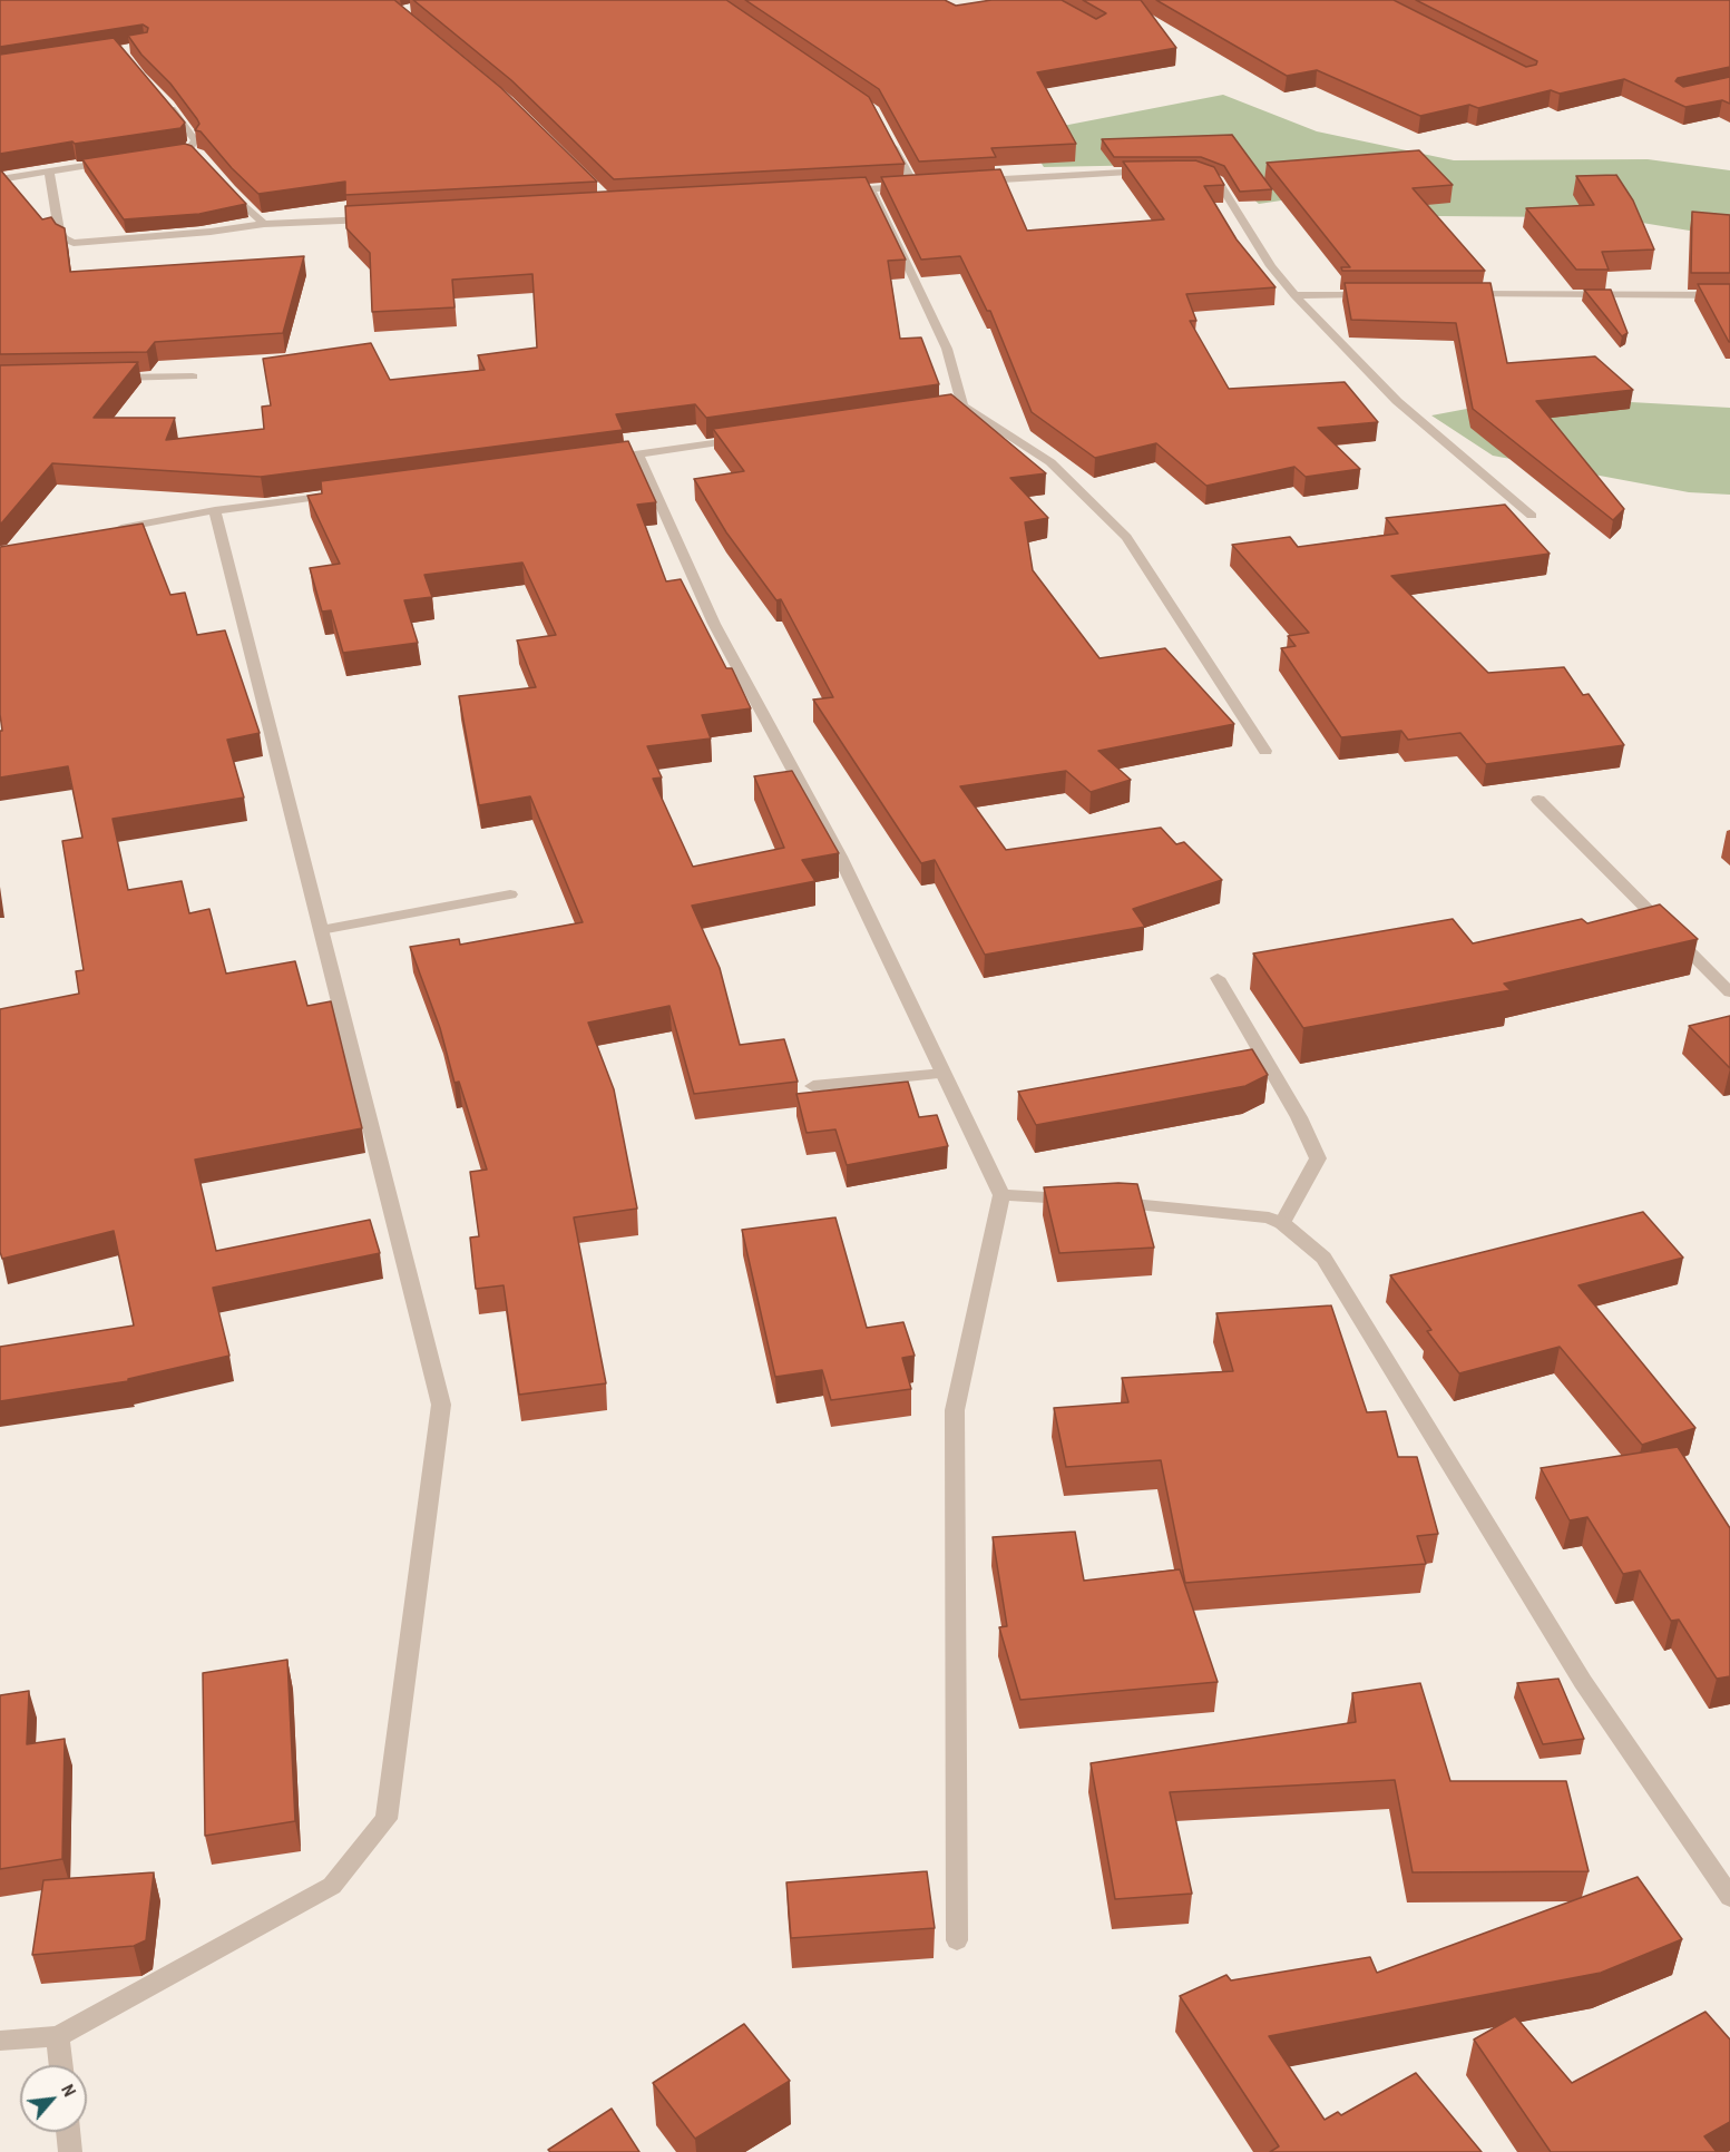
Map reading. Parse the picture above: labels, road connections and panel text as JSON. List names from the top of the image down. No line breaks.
{"north":"top right"}
